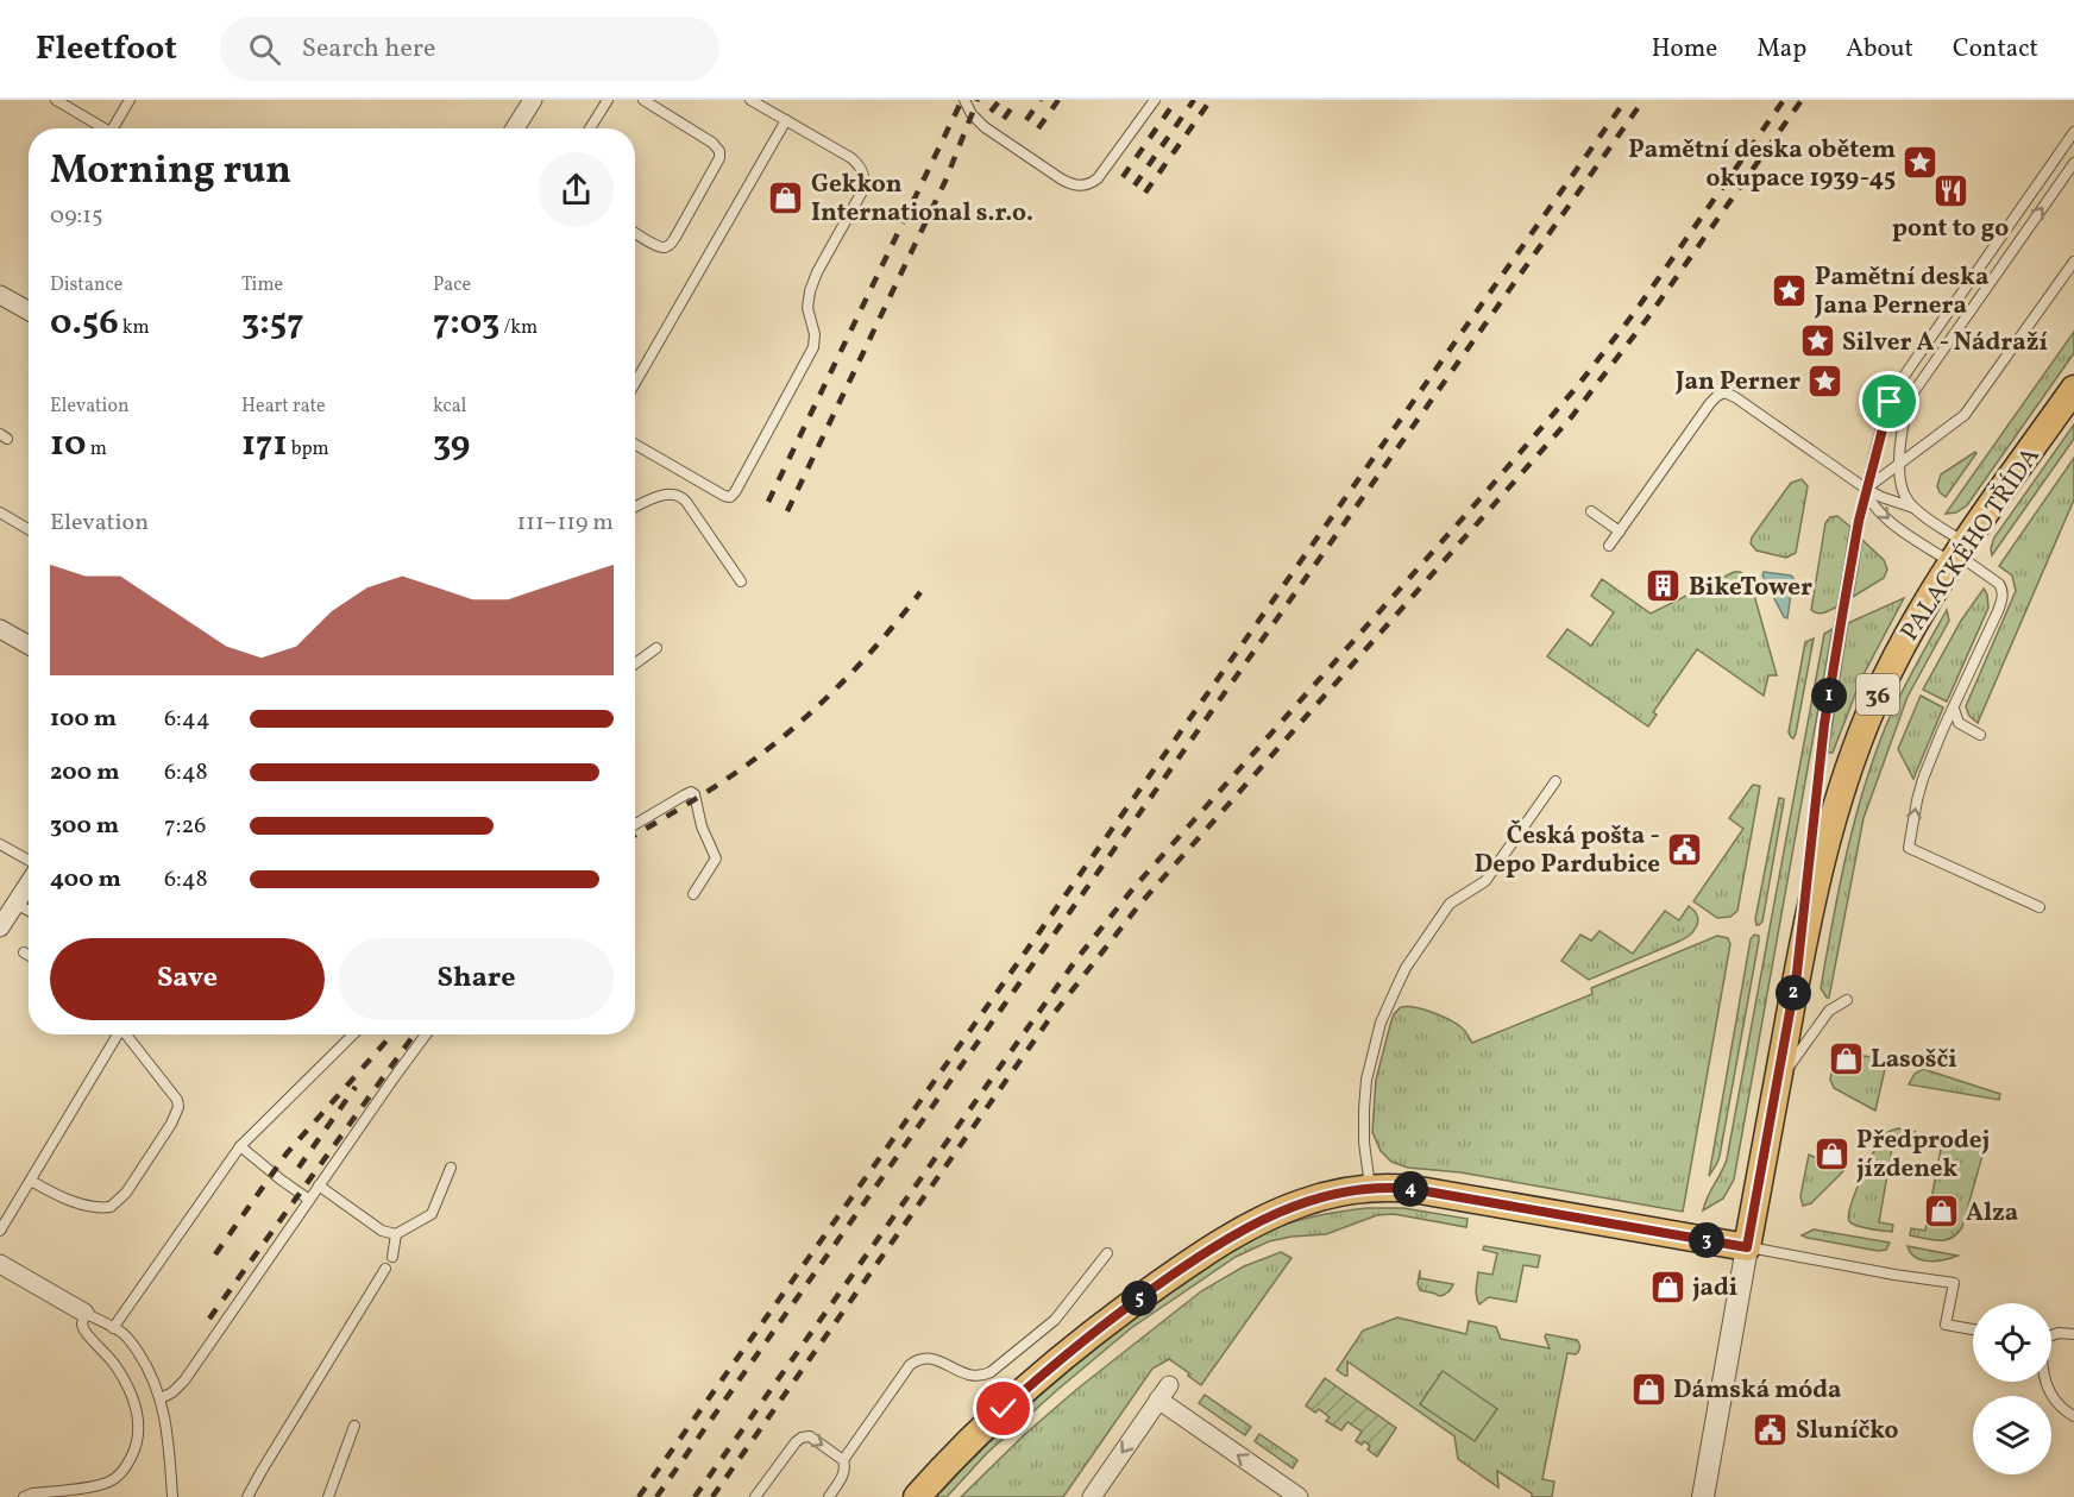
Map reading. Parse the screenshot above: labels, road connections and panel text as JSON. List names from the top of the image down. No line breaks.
{"streets":{"main road":["PALACKÉHO TŘÍDA","36"]},"places":{"place":["Pamětní deska obětem okupace 1939-45","Pamětní deska Jana Pernera","Silver A - Nádraží","Jan Perner"],"restaurant":["pont to go"],"shop":["Gekkon International s.r.o.","Lasošči","Předprodej jízdenek","Alza","jadi","Dámská móda"],"building":["BikeTower"],"public building":["Česká pošta - Depo Pardubice","Sluníčko"]},"page":{"header":"Fleetfoot","search":"Search here","nav":["Home","Map","About","Contact"],"heading":["Morning run","09:15"],"stats":[["Distance","0.56 km"],["Time","3:57"],["Pace","7:03 /km"],["Elevation","10 m"],["Heart rate","171 bpm"],["kcal","39"]],"chart":["Elevation","111–119 m"],"pins":["1","2","4","3","5"],"list":[{"name":"100 m","note":"6:44"},{"name":"200 m","note":"6:48"},{"name":"300 m","note":"7:26"},{"name":"400 m","note":"6:48"}],"buttons":["Save","Share"]}}
